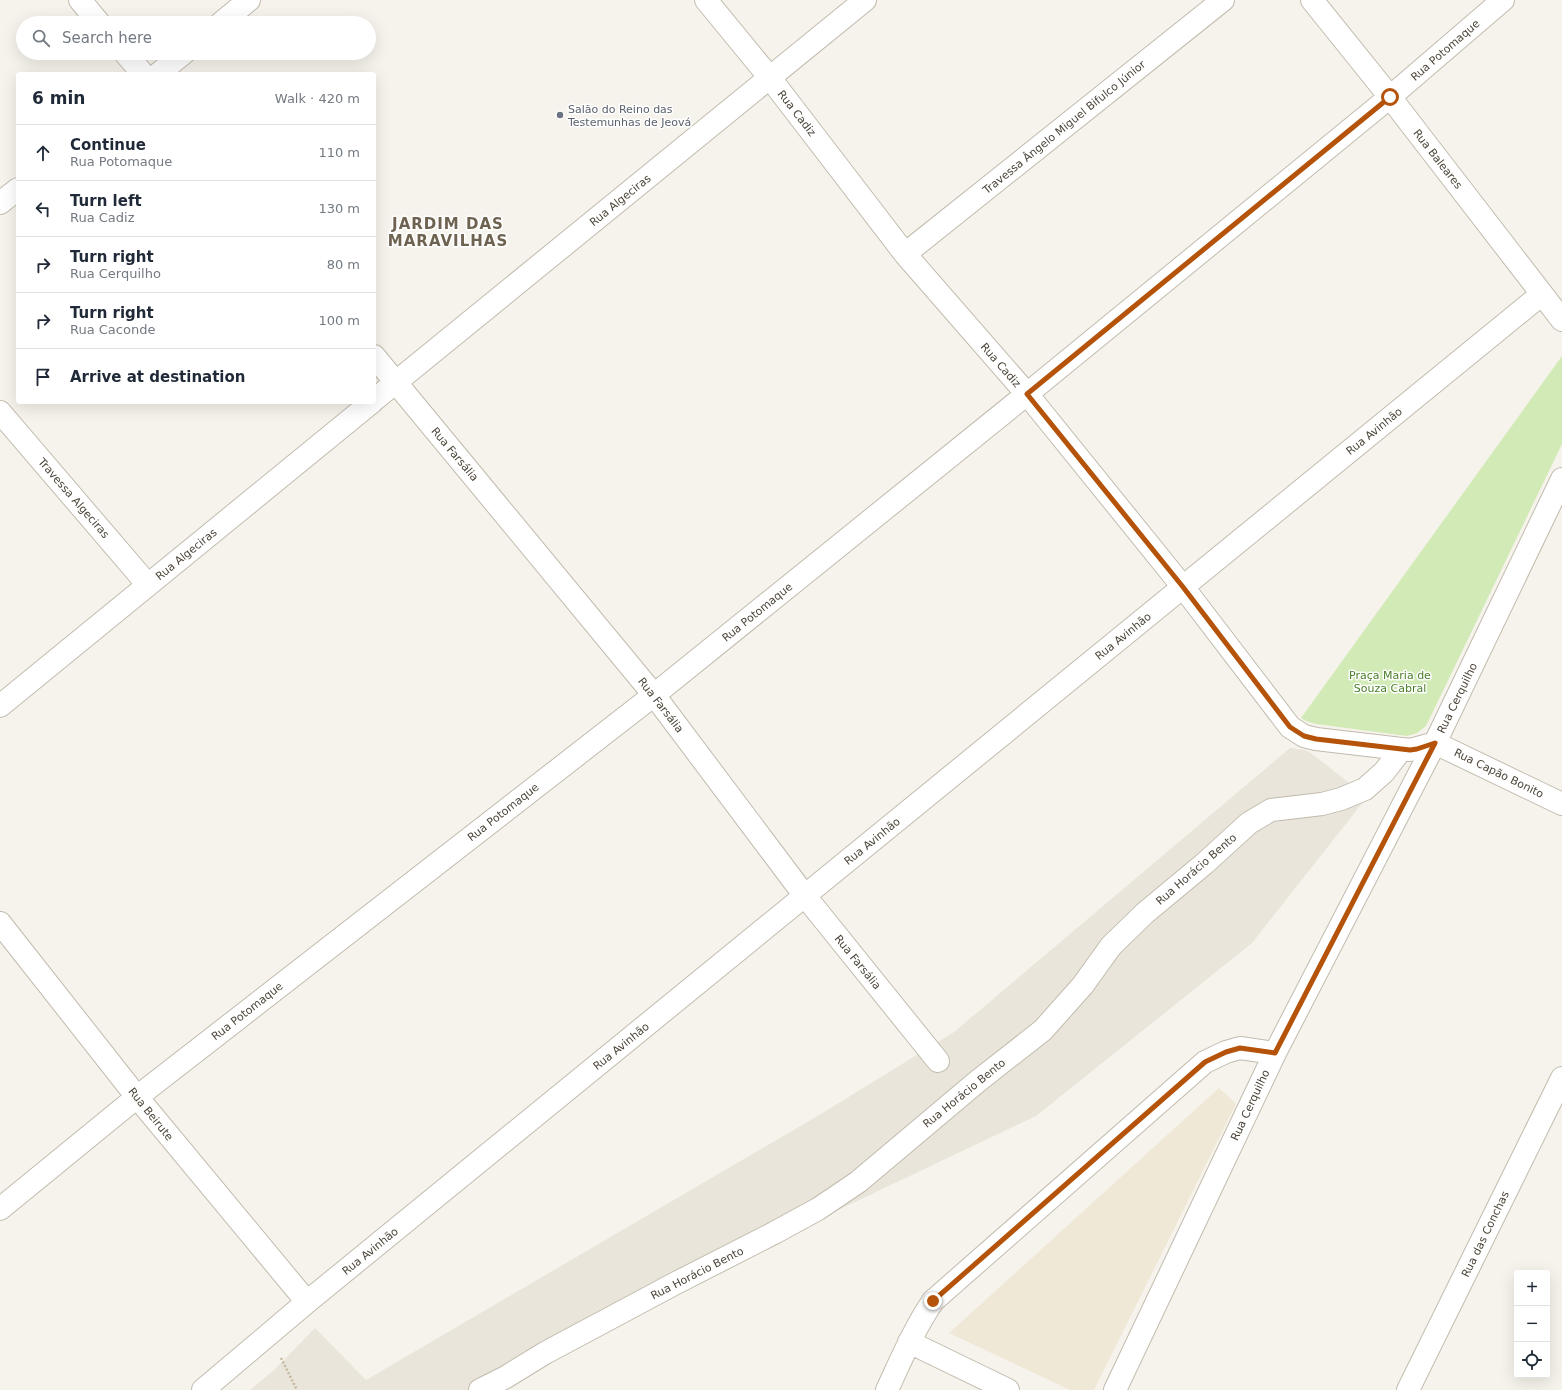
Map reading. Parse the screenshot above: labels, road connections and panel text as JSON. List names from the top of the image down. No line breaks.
{"streets":{"street":["Rua Potomaque","Rua Cadiz","Travessa Ângelo Miguel Bifulco Júnior","Rua Baleares","Rua Algeciras","Rua Avinhão","Rua Farsália","Travessa Algeciras","Rua Cerquilho","Rua Capão Bonito","Rua Horácio Bento","Rua Beirute","Rua das Conchas"]},"crossings":[["Rua Potomaque","Rua Cadiz"],["Rua Potomaque","Rua Baleares"],["Rua Potomaque","Rua Farsália"],["Rua Potomaque","Rua Beirute"],["Rua Cadiz","Travessa Ângelo Miguel Bifulco Júnior"],["Rua Cadiz","Rua Algeciras"],["Rua Cadiz","Rua Avinhão"],["Rua Cadiz","Rua Cerquilho"],["Rua Cadiz","Rua Capão Bonito"],["Rua Cadiz","Rua Horácio Bento"],["Rua Baleares","Rua Avinhão"],["Rua Algeciras","Rua Farsália"],["Rua Algeciras","Travessa Algeciras"],["Rua Avinhão","Rua Farsália"],["Rua Avinhão","Rua Beirute"],["Rua Cerquilho","Rua Capão Bonito"]],"districts":["JARDIM DAS MARAVILHAS"],"parks":["Praça Maria de Souza Cabral"],"places":["Salão do Reino das Testemunhas de Jeová"],"page":{"search":"Search here","heading":["6 min","Walk · 420 m"],"list":[["Continue","Rua Potomaque","110 m"],["Turn left","Rua Cadiz","130 m"],["Turn right","Rua Cerquilho","80 m"],["Turn right","Rua Caconde","100 m"],"Arrive at destination"],"map_buttons":["+","−"]}}
